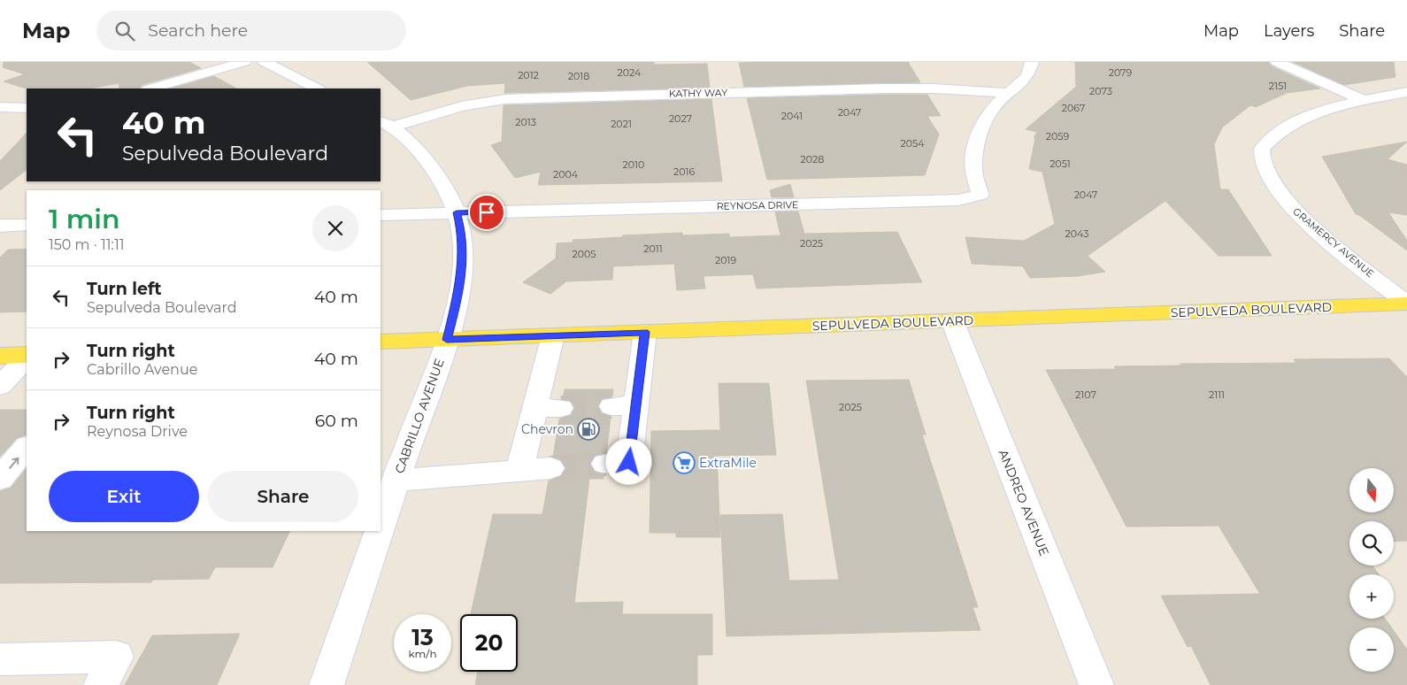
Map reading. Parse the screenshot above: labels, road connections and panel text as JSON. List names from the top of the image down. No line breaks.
{"streets":{"main road":["SEPULVEDA BOULEVARD"],"street":["KATHY WAY","REYNOSA DRIVE","GRAMERCY AVENUE","CABRILLO AVENUE","ANDREO AVENUE"]},"crossings":[["KATHY WAY","REYNOSA DRIVE"],["KATHY WAY","CABRILLO AVENUE"],["REYNOSA DRIVE","CABRILLO AVENUE"],["GRAMERCY AVENUE","SEPULVEDA BOULEVARD"],["SEPULVEDA BOULEVARD","CABRILLO AVENUE"],["SEPULVEDA BOULEVARD","ANDREO AVENUE"]],"places":{"fuel station":["Chevron"],"supermarket":["ExtraMile"]},"house_numbers":["2024","2079","2012","2018","2151","2073","2067","2047","2041","2027","2013","2021","2059","2054","2028","2051","2010","2016","2004","2047","2043","2025","2011","2005","2019","2107","2111","2025"],"north":"bottom","page":{"header":"Map","search":"Search here","nav":["Map","Layers","Share"],"turn":["40 m","Sepulveda Boulevard"],"heading":["1 min","150 m · 11:11"],"list":[{"name":"Turn left","note":"Sepulveda Boulevard","value":"40 m"},{"name":"Turn right","note":"Cabrillo Avenue","value":"40 m"},{"name":"Turn right","note":"Reynosa Drive","value":"60 m"}],"buttons":["Exit","Share"],"map_buttons":["+","−"],"speed":"13 km/h","limit":"20"}}
